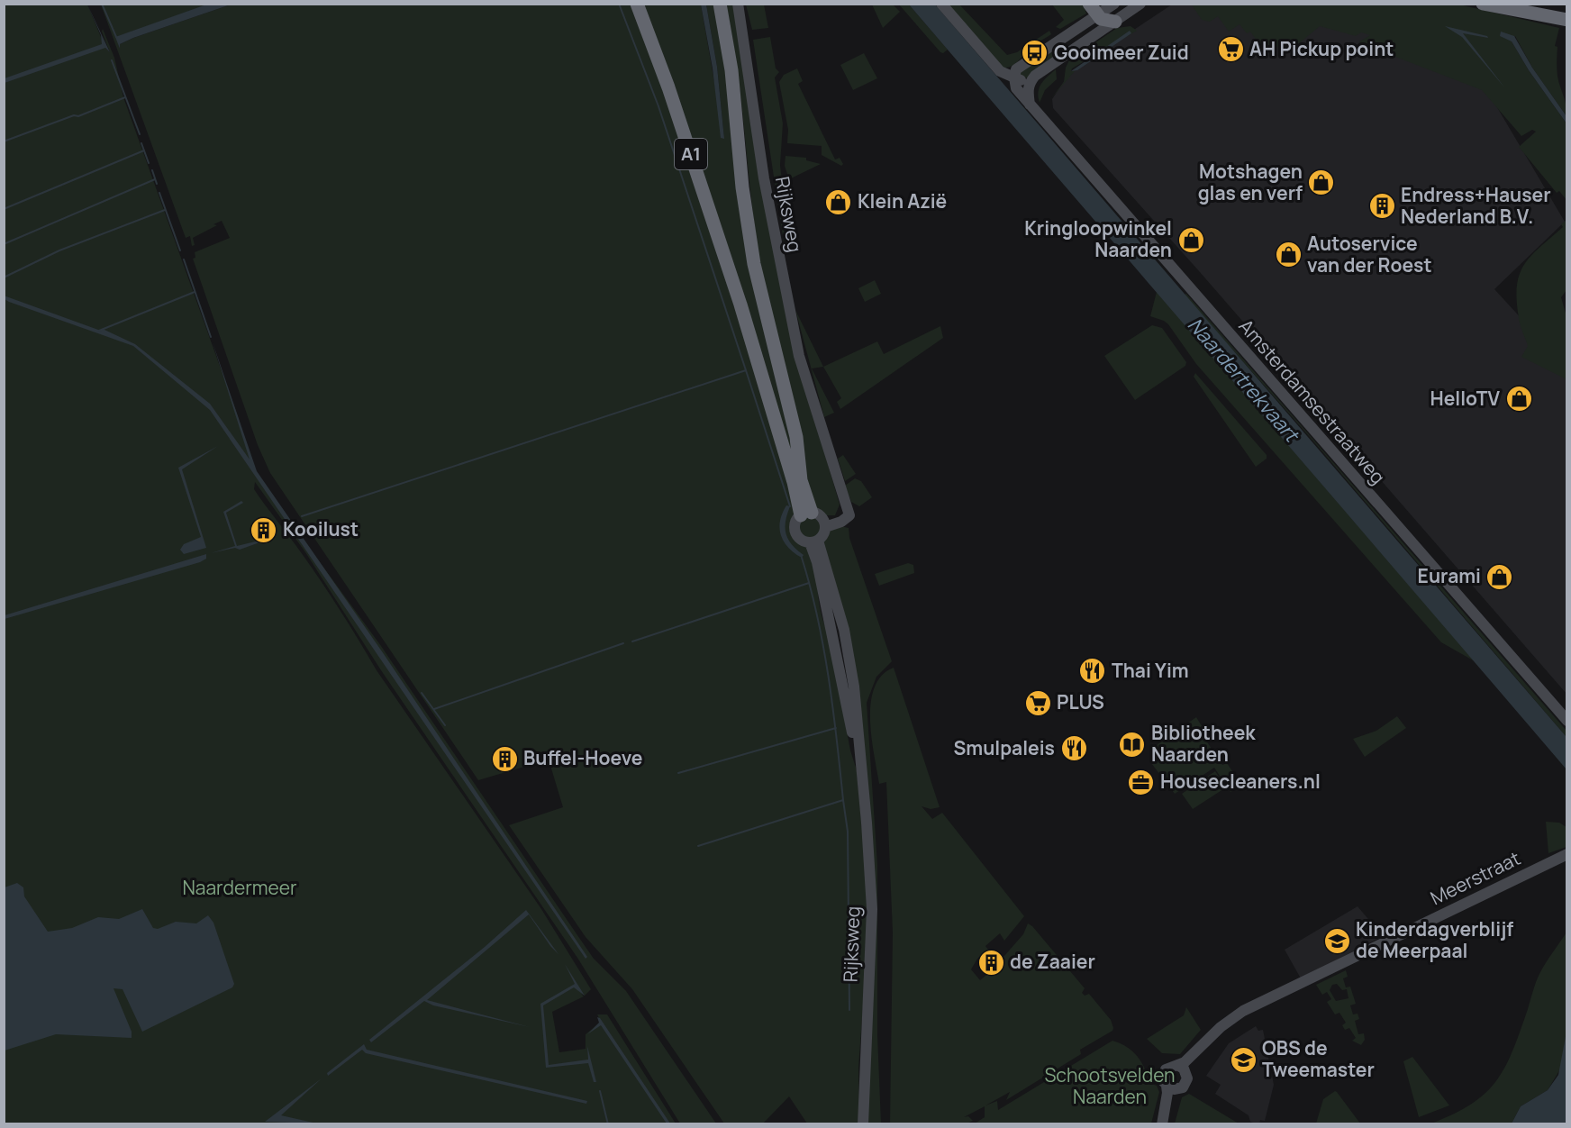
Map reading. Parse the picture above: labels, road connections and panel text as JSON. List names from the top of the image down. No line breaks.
{"streets":{"highway":["A1"],"street":["Rijksweg","Amsterdamsestraatweg","Meerstraat"]},"crossings":[["A1","Rijksweg"]],"water":["Naardertrekvaart"],"parks":["Naardermeer","Schootsvelden Naarden"],"places":{"supermarket":["AH Pickup point","PLUS"],"bus stop":["Gooimeer Zuid"],"shop":["Motshagen glas en verf","Klein Azië","Kringloopwinkel Naarden","Autoservice van der Roest","HelloTV","Eurami"],"building":["Endress+Hauser Nederland B.V.","Kooilust","Buffel-Hoeve","de Zaaier"],"restaurant":["Thai Yim","Smulpaleis"],"library":["Bibliotheek Naarden"],"office":["Housecleaners.nl"],"school or university":["Kinderdagverblijf de Meerpaal","OBS de Tweemaster"]}}
